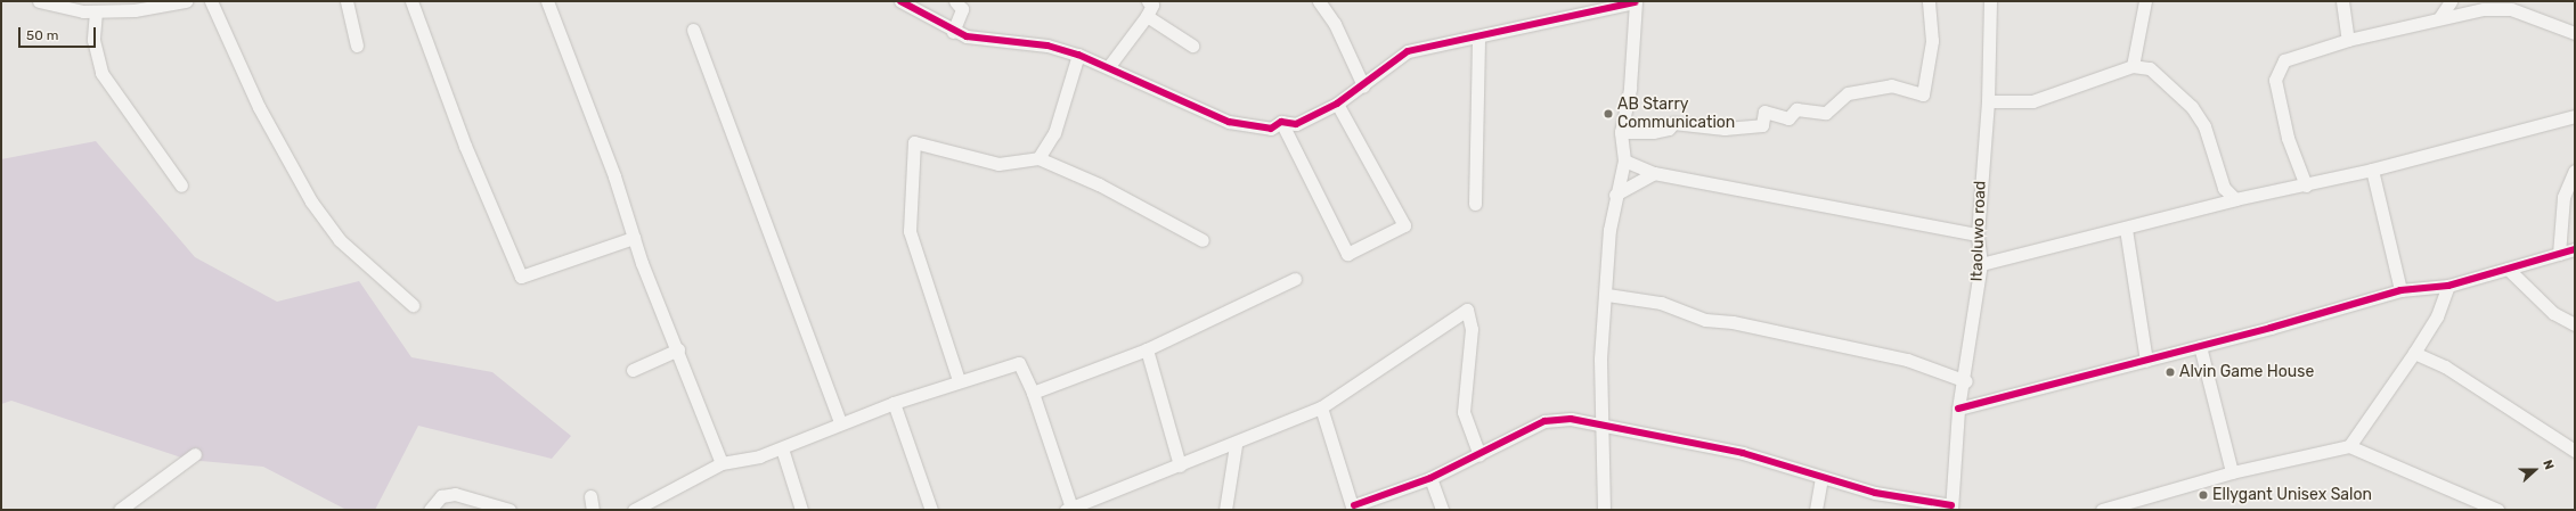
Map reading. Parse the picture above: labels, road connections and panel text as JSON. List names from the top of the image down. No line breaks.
{"streets":{"street":["Itaoluwo road"]},"places":["AB Starry Communication","Alvin Game House","Ellygant Unisex Salon"],"scale_bar":"50 m","north":"right"}
